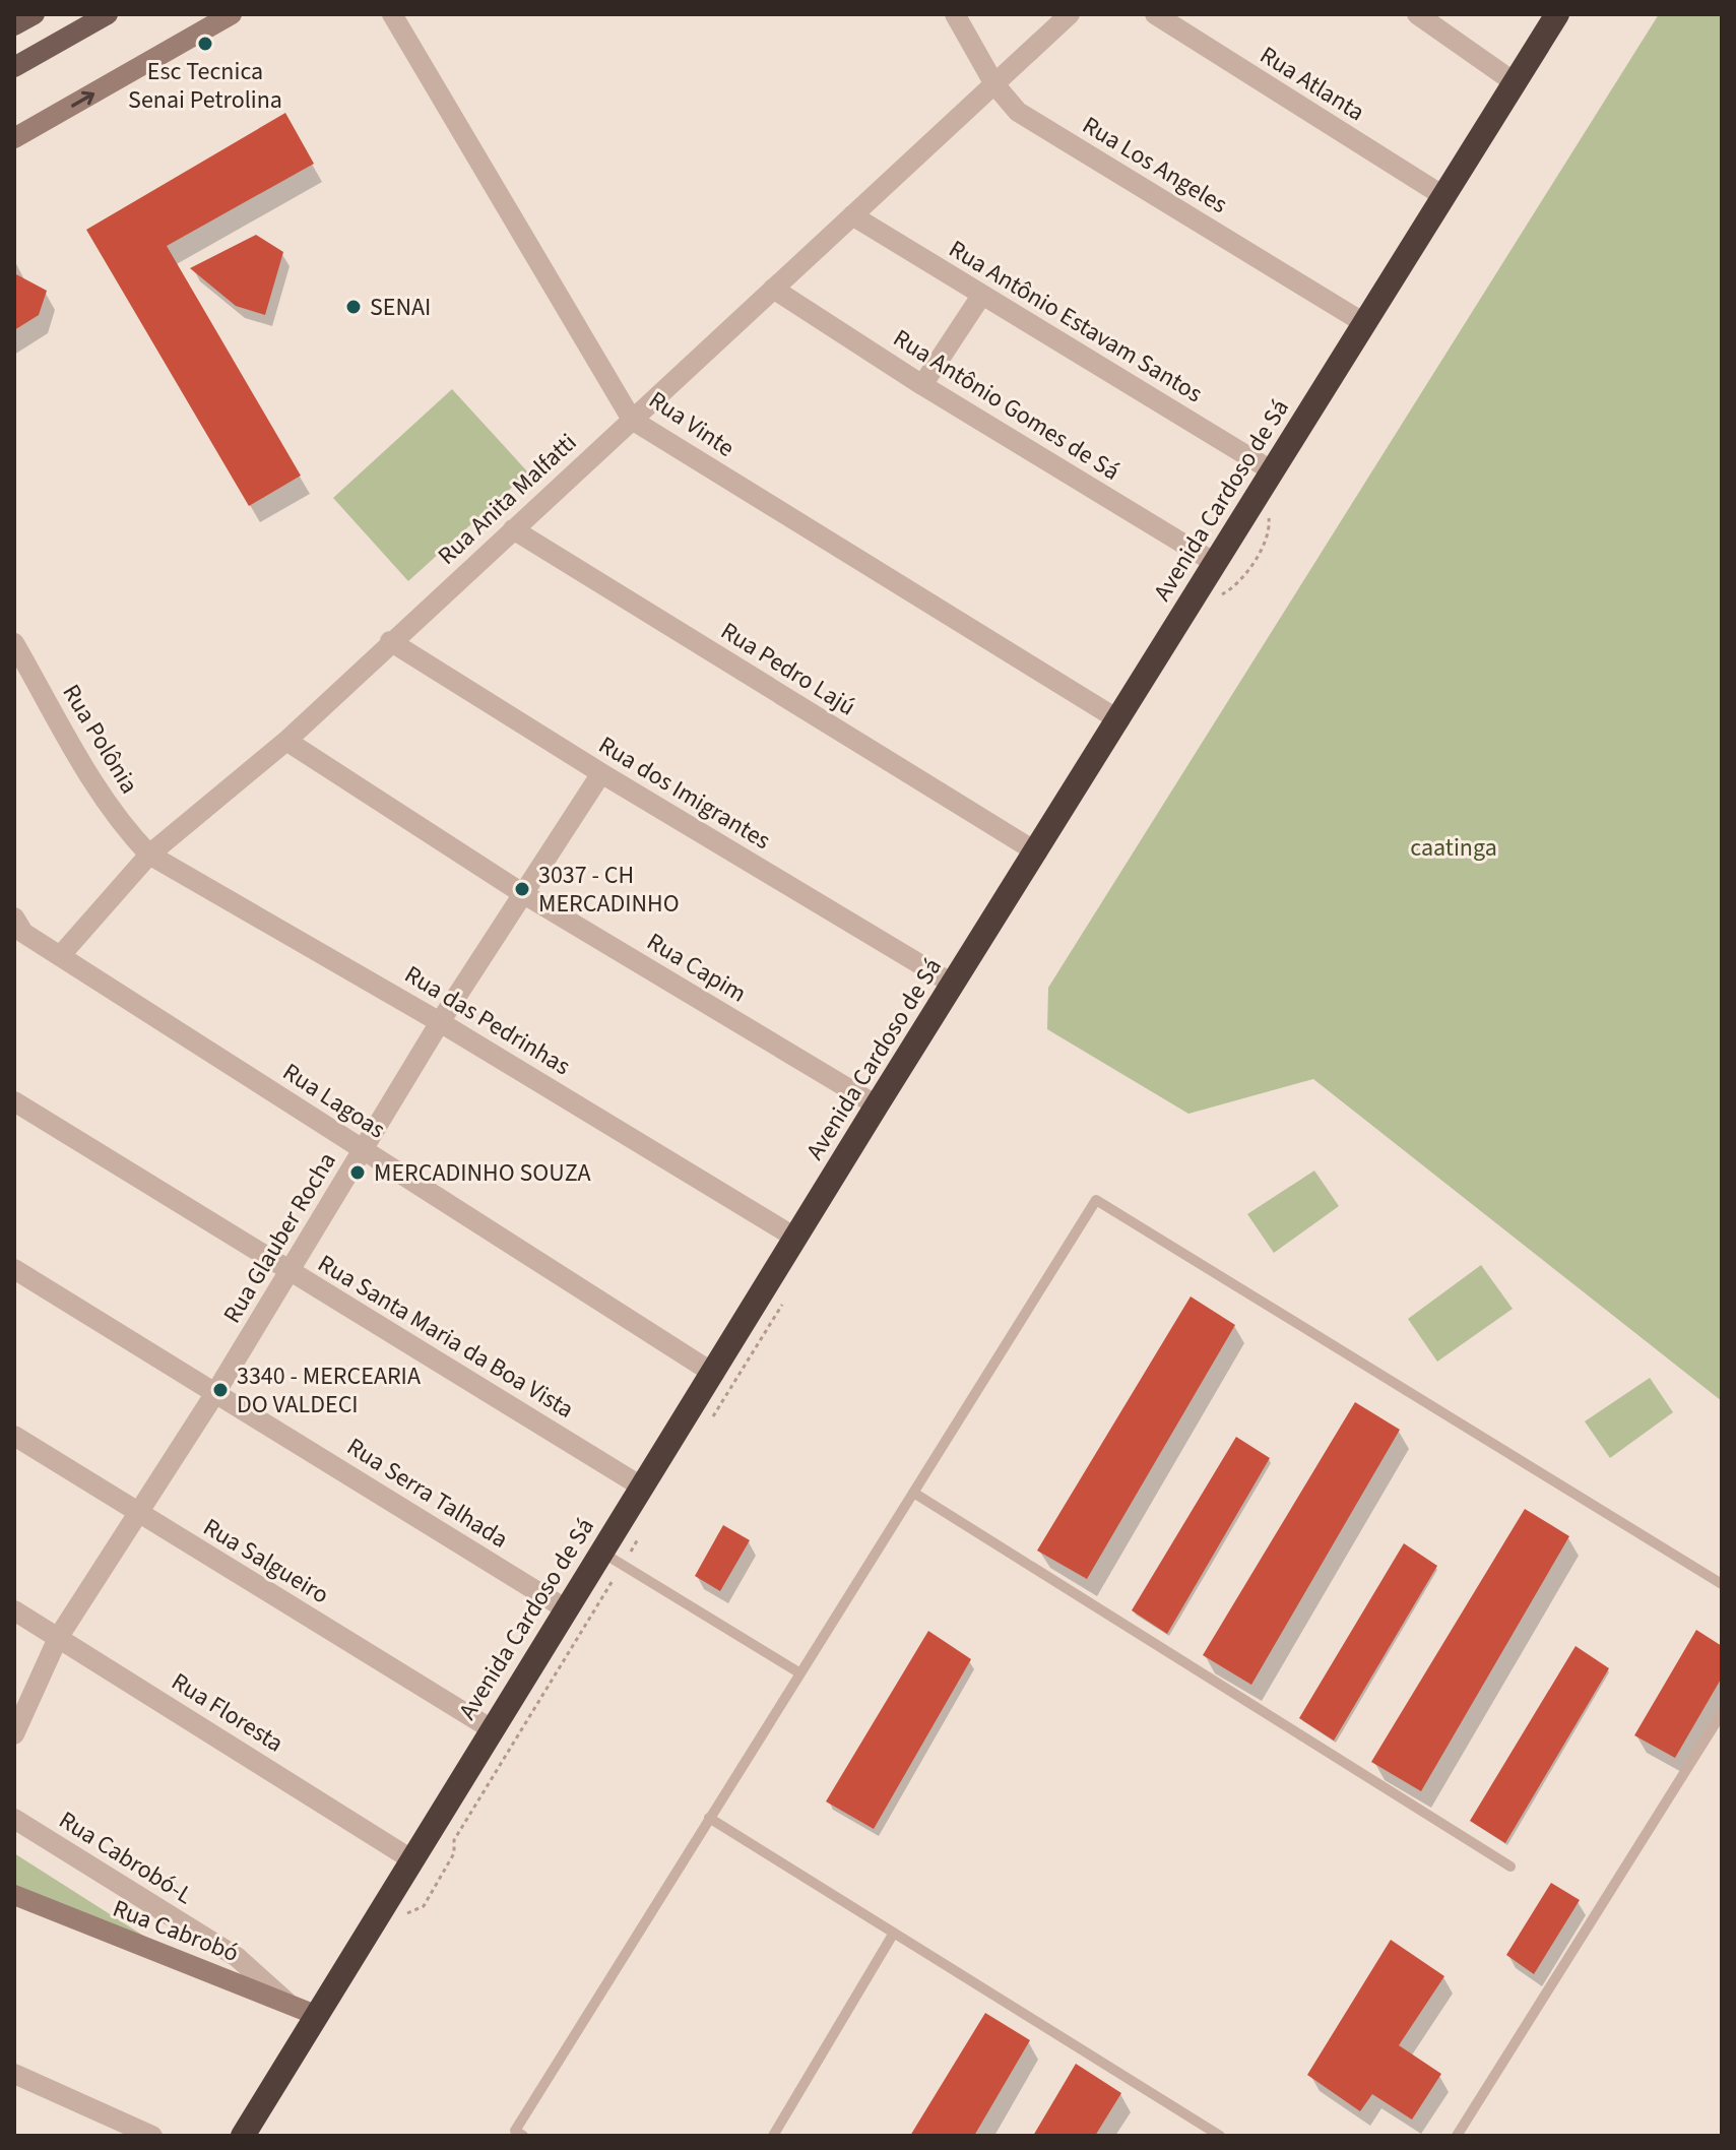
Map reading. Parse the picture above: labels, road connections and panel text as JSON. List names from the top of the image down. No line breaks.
{"streets":{"highway":["Avenida Cardoso de Sá"],"street":["Rua Atlanta","Rua Los Angeles","Rua Antônio Estavam Santos","Rua Antônio Gomes de Sá","Rua Vinte","Rua Anita Malfatti","Rua Pedro Lajú","Rua Polônia","Rua dos Imigrantes","Rua Capim","Rua das Pedrinhas","Rua Lagoas","Rua Glauber Rocha","Rua Santa Maria da Boa Vista","Rua Serra Talhada","Rua Salgueiro","Rua Floresta","Rua Cabrobó-L","Rua Cabrobó"]},"crossings":[["Rua Atlanta","Avenida Cardoso de Sá"],["Rua Los Angeles","Rua Anita Malfatti"],["Rua Los Angeles","Avenida Cardoso de Sá"],["Rua Antônio Estavam Santos","Rua Anita Malfatti"],["Rua Antônio Estavam Santos","Avenida Cardoso de Sá"],["Rua Antônio Gomes de Sá","Rua Anita Malfatti"],["Rua Antônio Gomes de Sá","Avenida Cardoso de Sá"],["Rua Vinte","Rua Anita Malfatti"],["Rua Vinte","Avenida Cardoso de Sá"],["Rua Anita Malfatti","Rua Pedro Lajú"],["Rua Anita Malfatti","Rua Polônia"],["Rua Anita Malfatti","Rua dos Imigrantes"],["Rua Anita Malfatti","Rua Capim"],["Rua Anita Malfatti","Rua das Pedrinhas"],["Rua Anita Malfatti","Rua Lagoas"],["Avenida Cardoso de Sá","Rua Pedro Lajú"],["Avenida Cardoso de Sá","Rua dos Imigrantes"],["Avenida Cardoso de Sá","Rua Capim"],["Avenida Cardoso de Sá","Rua das Pedrinhas"],["Avenida Cardoso de Sá","Rua Lagoas"],["Avenida Cardoso de Sá","Rua Santa Maria da Boa Vista"],["Avenida Cardoso de Sá","Rua Serra Talhada"],["Avenida Cardoso de Sá","Rua Salgueiro"],["Avenida Cardoso de Sá","Rua Floresta"],["Avenida Cardoso de Sá","Rua Cabrobó"],["Rua Polônia","Rua das Pedrinhas"],["Rua dos Imigrantes","Rua Glauber Rocha"],["Rua Capim","Rua Glauber Rocha"],["Rua das Pedrinhas","Rua Glauber Rocha"],["Rua Lagoas","Rua Glauber Rocha"],["Rua Glauber Rocha","Rua Santa Maria da Boa Vista"],["Rua Glauber Rocha","Rua Serra Talhada"],["Rua Glauber Rocha","Rua Salgueiro"],["Rua Glauber Rocha","Rua Floresta"],["Rua Cabrobó-L","Rua Cabrobó"]],"parks":["caatinga"],"places":["Esc Tecnica Senai Petrolina","SENAI","3037 - CH MERCADINHO","MERCADINHO SOUZA","3340 - MERCEARIA DO VALDECI"]}
